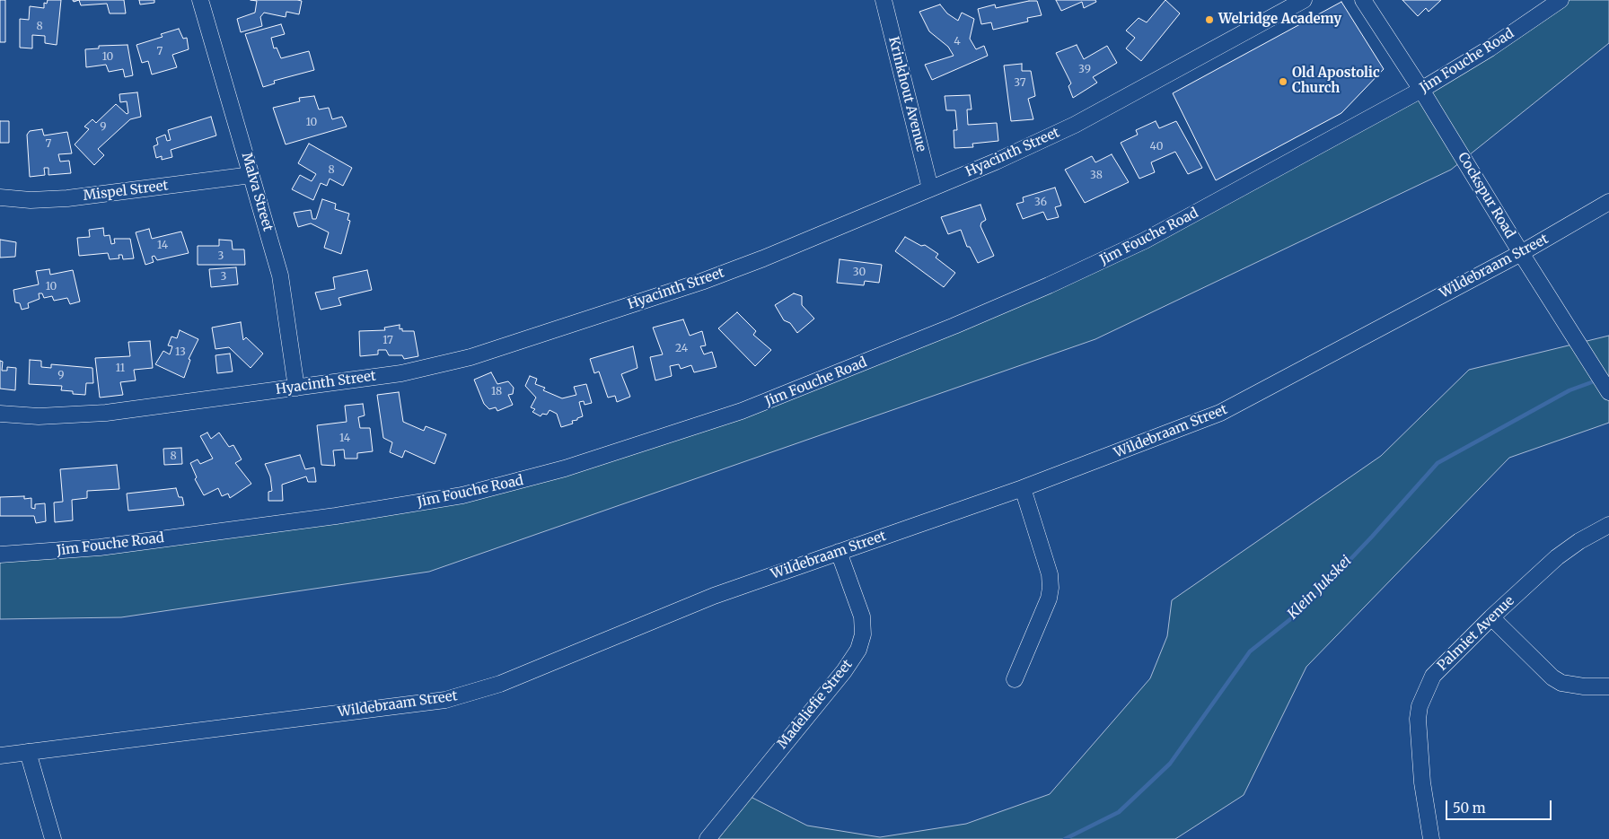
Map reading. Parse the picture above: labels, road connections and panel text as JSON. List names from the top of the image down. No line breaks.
{"streets":{"street":["Jim Fouche Road","Krinkhout Avenue","Hyacinth Street","Mispel Street","Malva Street","Cockspur Road","Wildebraam Street","Palmiet Avenue","Madeliefie Street"]},"crossings":[["Jim Fouche Road","Cockspur Road"],["Krinkhout Avenue","Hyacinth Street"],["Hyacinth Street","Malva Street"],["Mispel Street","Malva Street"],["Cockspur Road","Wildebraam Street"],["Wildebraam Street","Madeliefie Street"]],"water":["Klein Jukskei"],"places":["Welridge Academy","Old Apostolic Church"],"house_numbers":["8","4","7","10","39","37","10","9","7","40","8","38","36","14","3","30","3","10","17","24","13","11","9","18","14","8"],"scale_bar":"50 m"}
